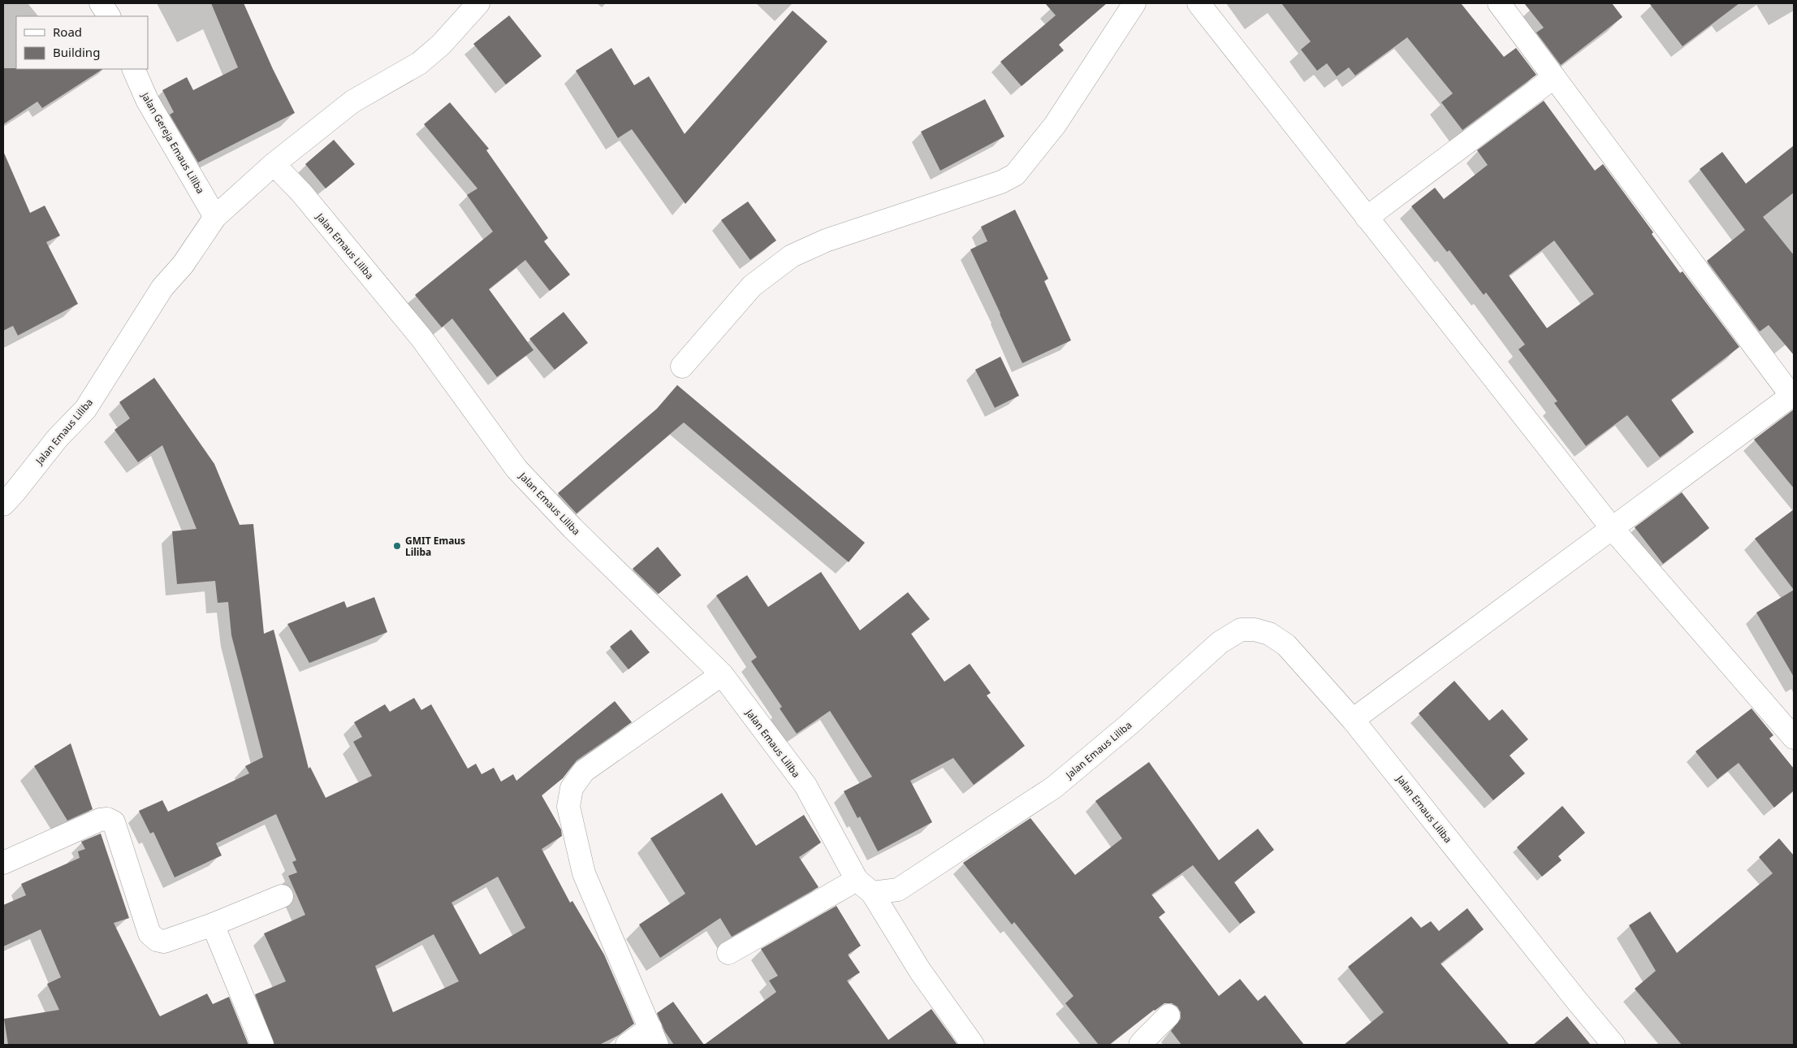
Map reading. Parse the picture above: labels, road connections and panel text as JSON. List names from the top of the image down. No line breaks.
{"streets":{"street":["Jalan Gereja Emaus Liliba","Jalan Emaus Liliba"]},"crossings":[["Jalan Gereja Emaus Liliba","Jalan Emaus Liliba"]],"places":["GMIT Emaus Liliba"],"legend":["Road","Building"]}
